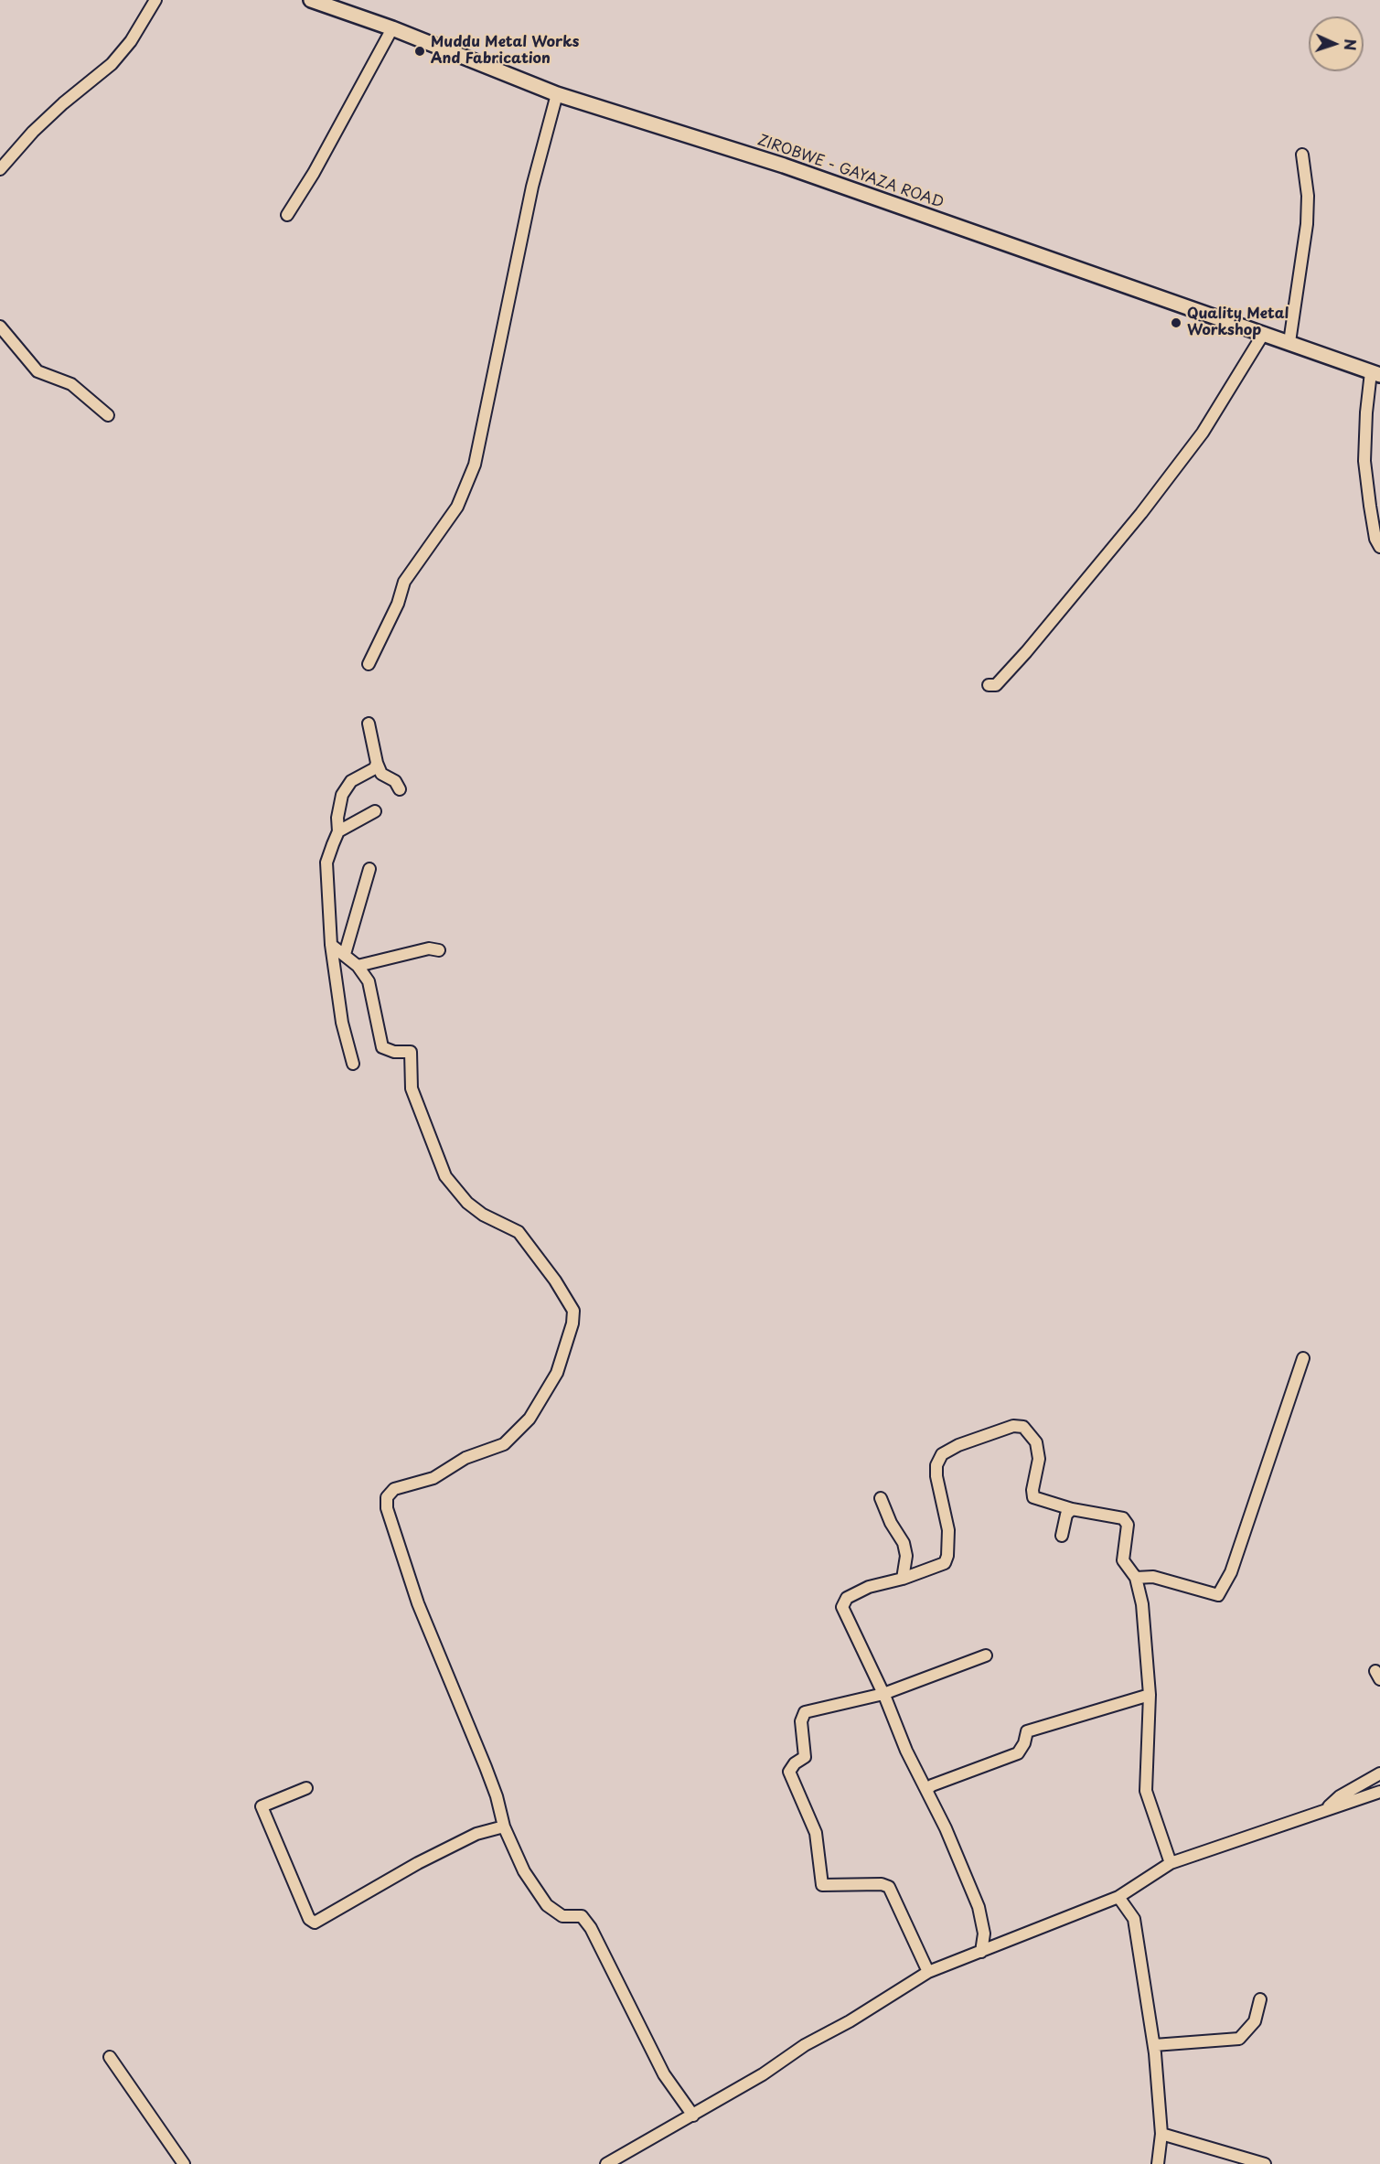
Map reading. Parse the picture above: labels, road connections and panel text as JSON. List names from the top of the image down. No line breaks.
{"streets":{"street":["ZIROBWE - GAYAZA ROAD"]},"places":["Muddu Metal Works And Fabrication","Quality Metal Workshop"],"north":"right"}
